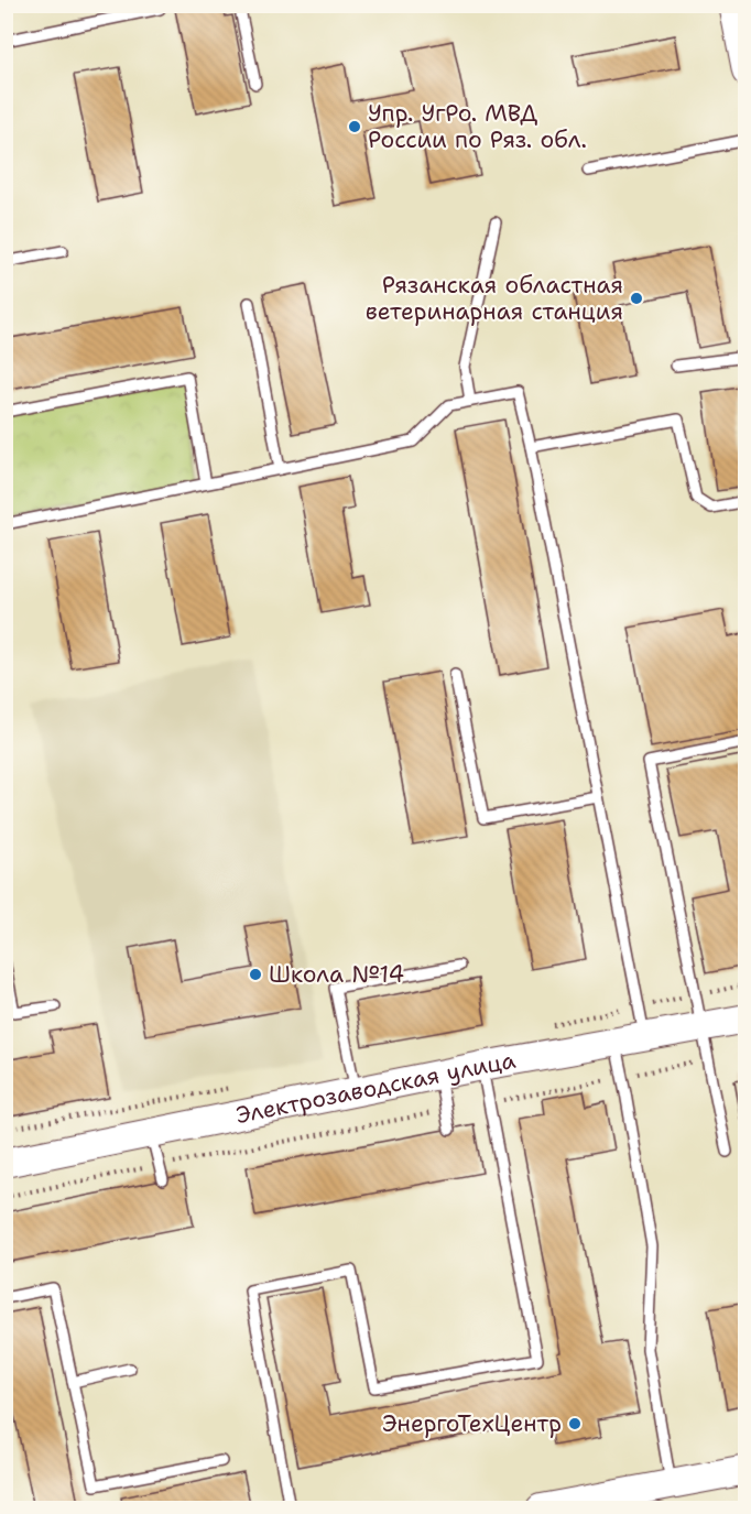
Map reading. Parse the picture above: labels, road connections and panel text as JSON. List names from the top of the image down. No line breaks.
{"streets":{"street":["Электрозаводская улица"]},"places":["Упр. УгРо. МВД России по Ряз. обл.","Рязанская областная ветеринарная станция","Школа №14","ЭнергоТехЦентр"]}
